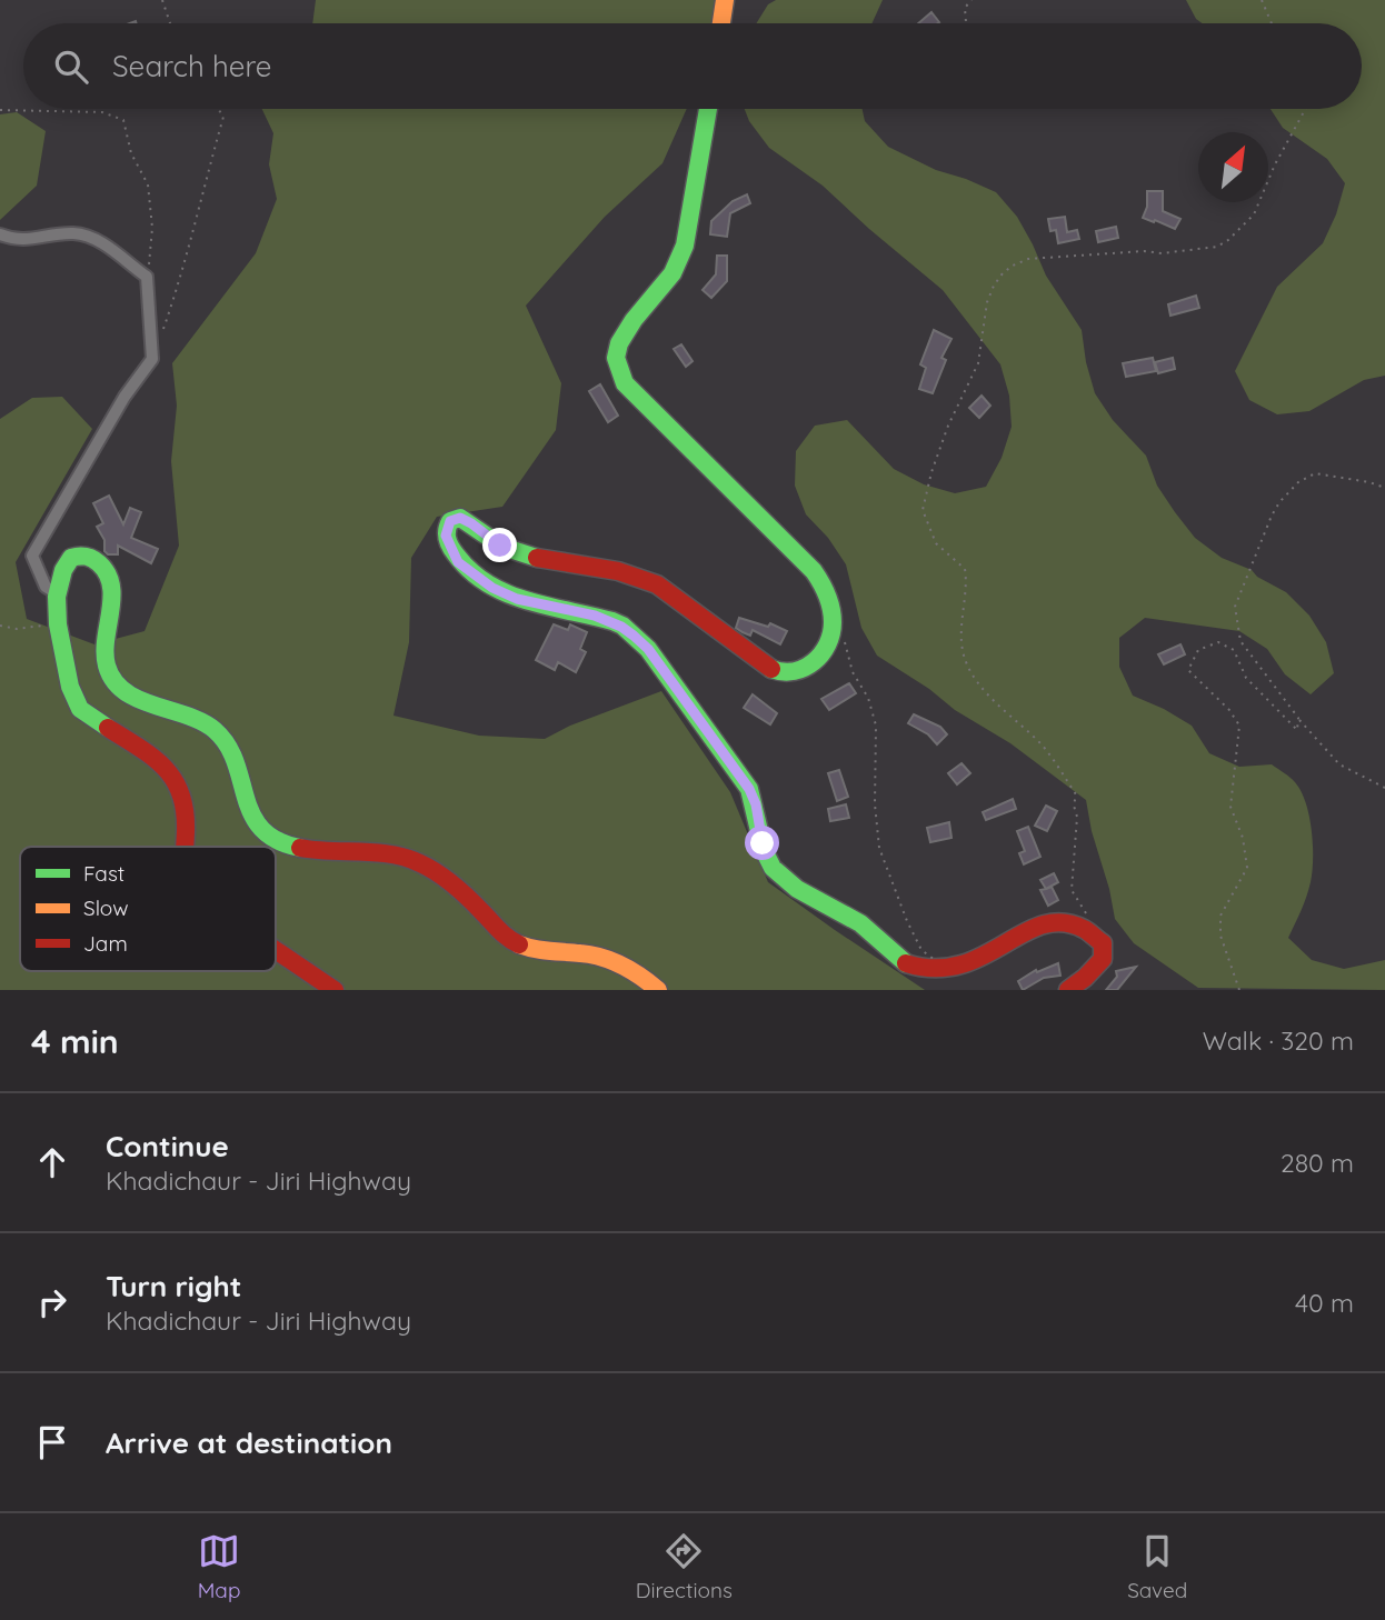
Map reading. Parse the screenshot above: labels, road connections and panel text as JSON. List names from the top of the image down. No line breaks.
{"legend":["Fast","Slow","Jam"],"north":"top right","page":{"search":"Search here","heading":["4 min","Walk · 320 m"],"list":[["Continue","Khadichaur - Jiri Highway","280 m"],["Turn right","Khadichaur - Jiri Highway","40 m"],"Arrive at destination"],"nav":["Map","Directions","Saved"]}}
